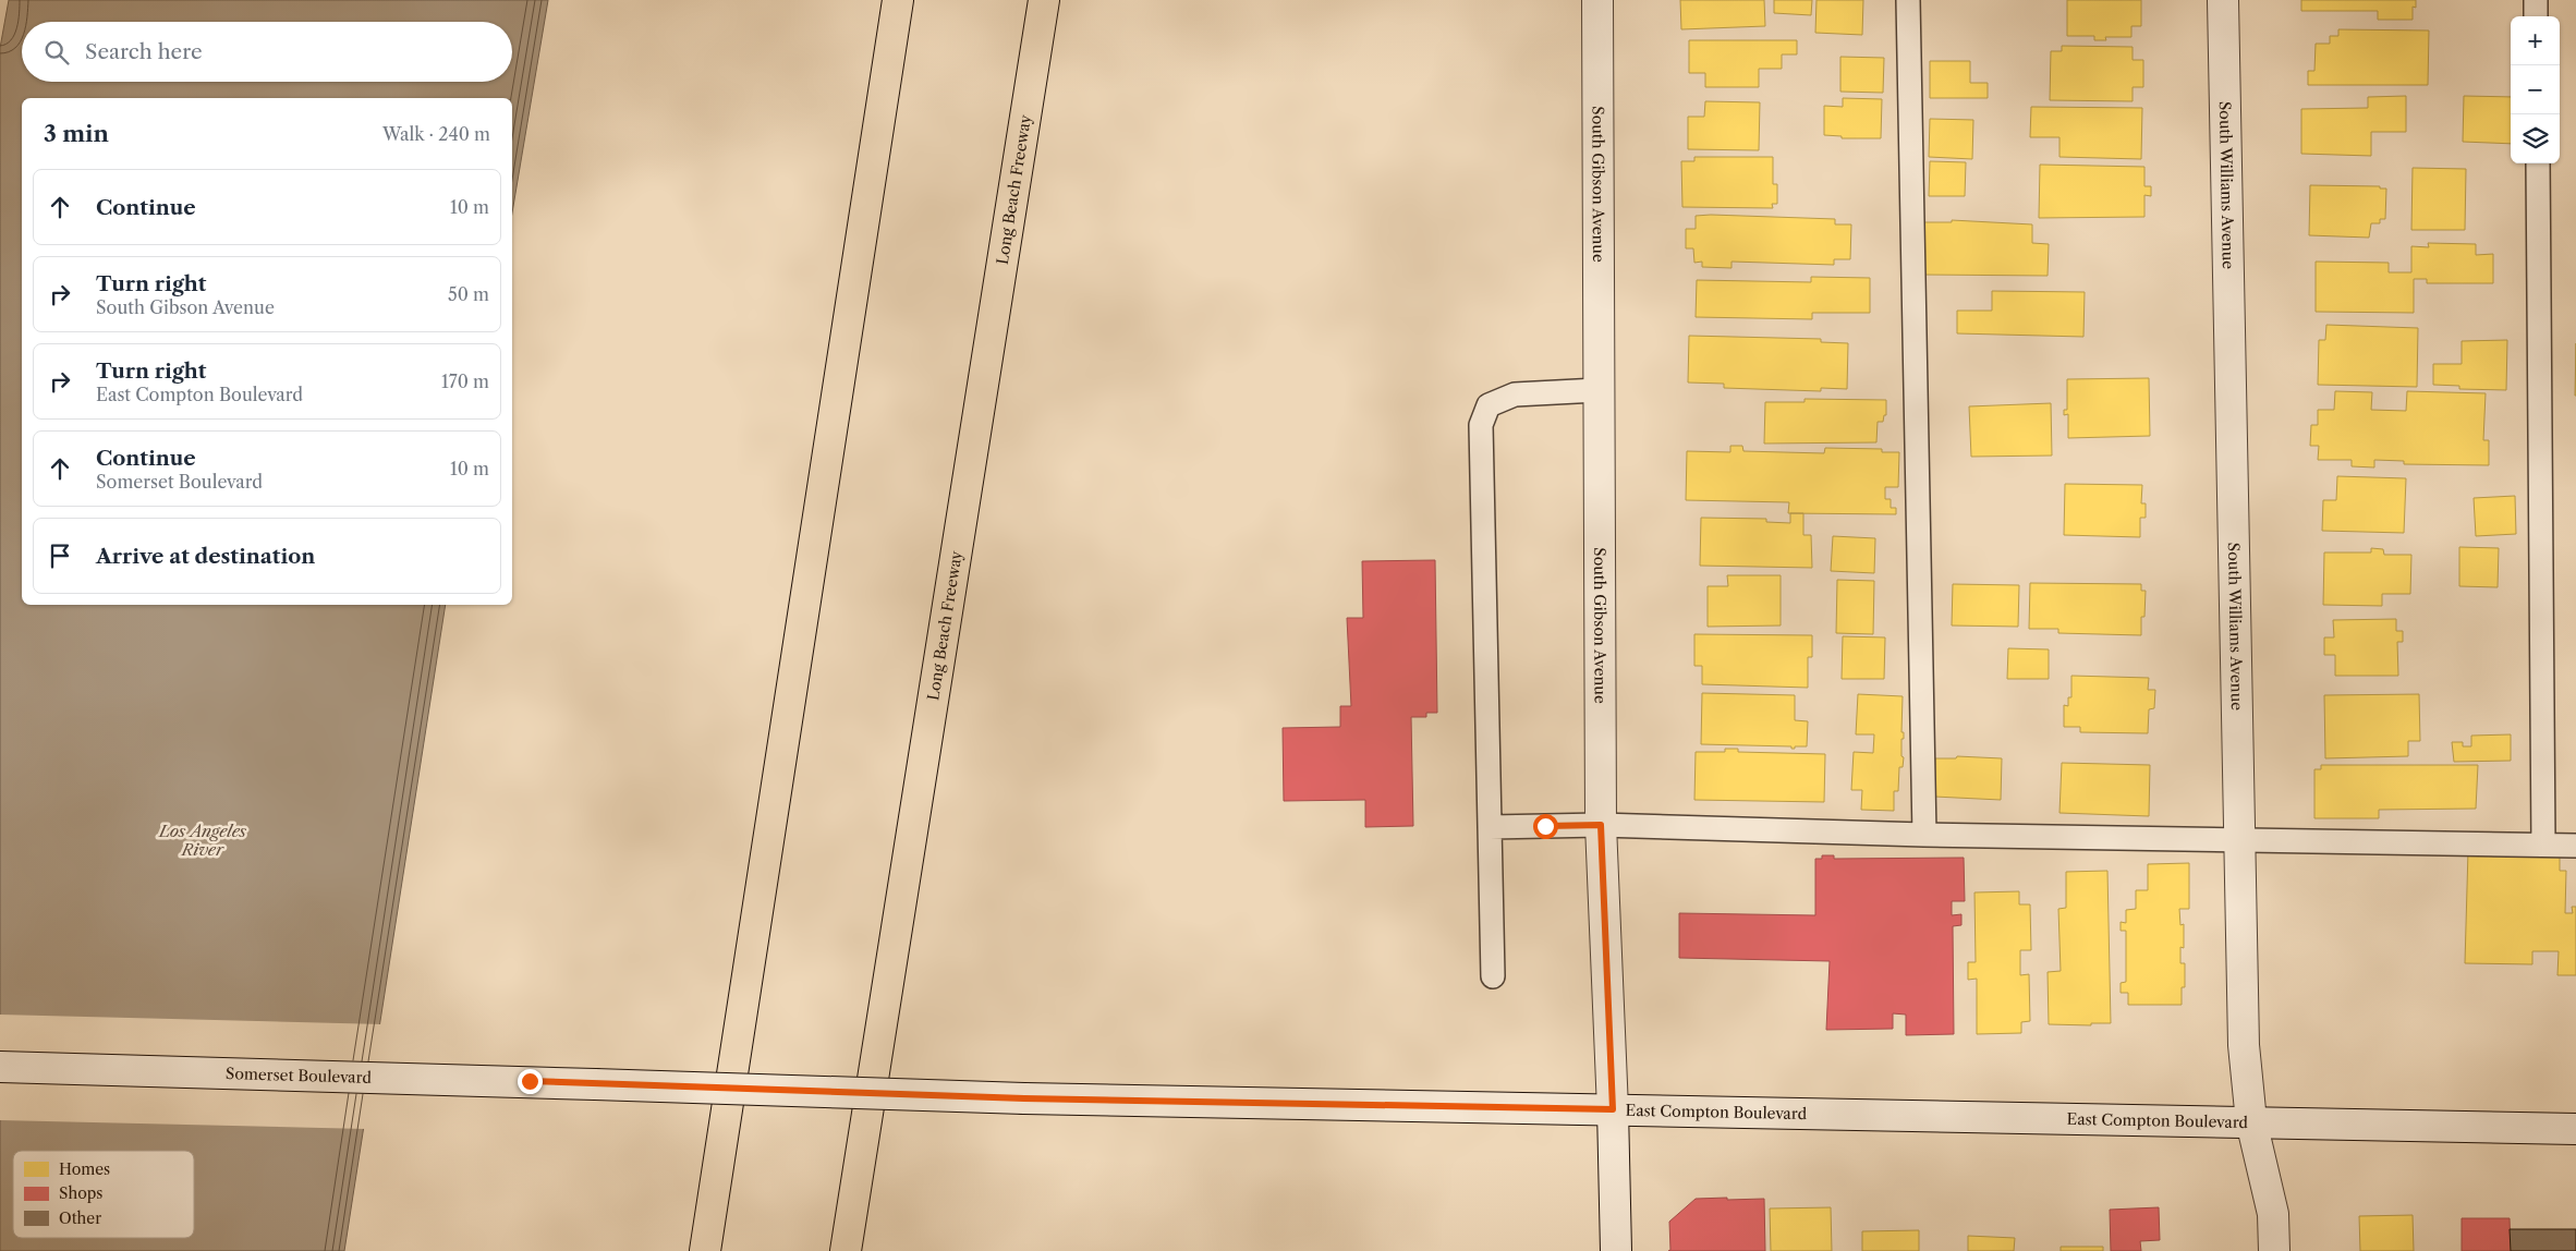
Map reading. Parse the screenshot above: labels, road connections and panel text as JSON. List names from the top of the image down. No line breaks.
{"streets":{"highway":["Long Beach Freeway"],"main road":["South Gibson Avenue","South Williams Avenue","Somerset Boulevard","East Compton Boulevard"]},"crossings":[["South Gibson Avenue","East Compton Boulevard"],["South Williams Avenue","East Compton Boulevard"],["Somerset Boulevard","East Compton Boulevard"]],"water":["Los Angeles River"],"legend":["Homes","Shops","Other"],"page":{"map_buttons":["+","−"],"search":"Search here","heading":["3 min","Walk · 240 m"],"list":[["Continue","10 m"],["Turn right","South Gibson Avenue","50 m"],["Turn right","East Compton Boulevard","170 m"],["Continue","Somerset Boulevard","10 m"],"Arrive at destination"]}}
